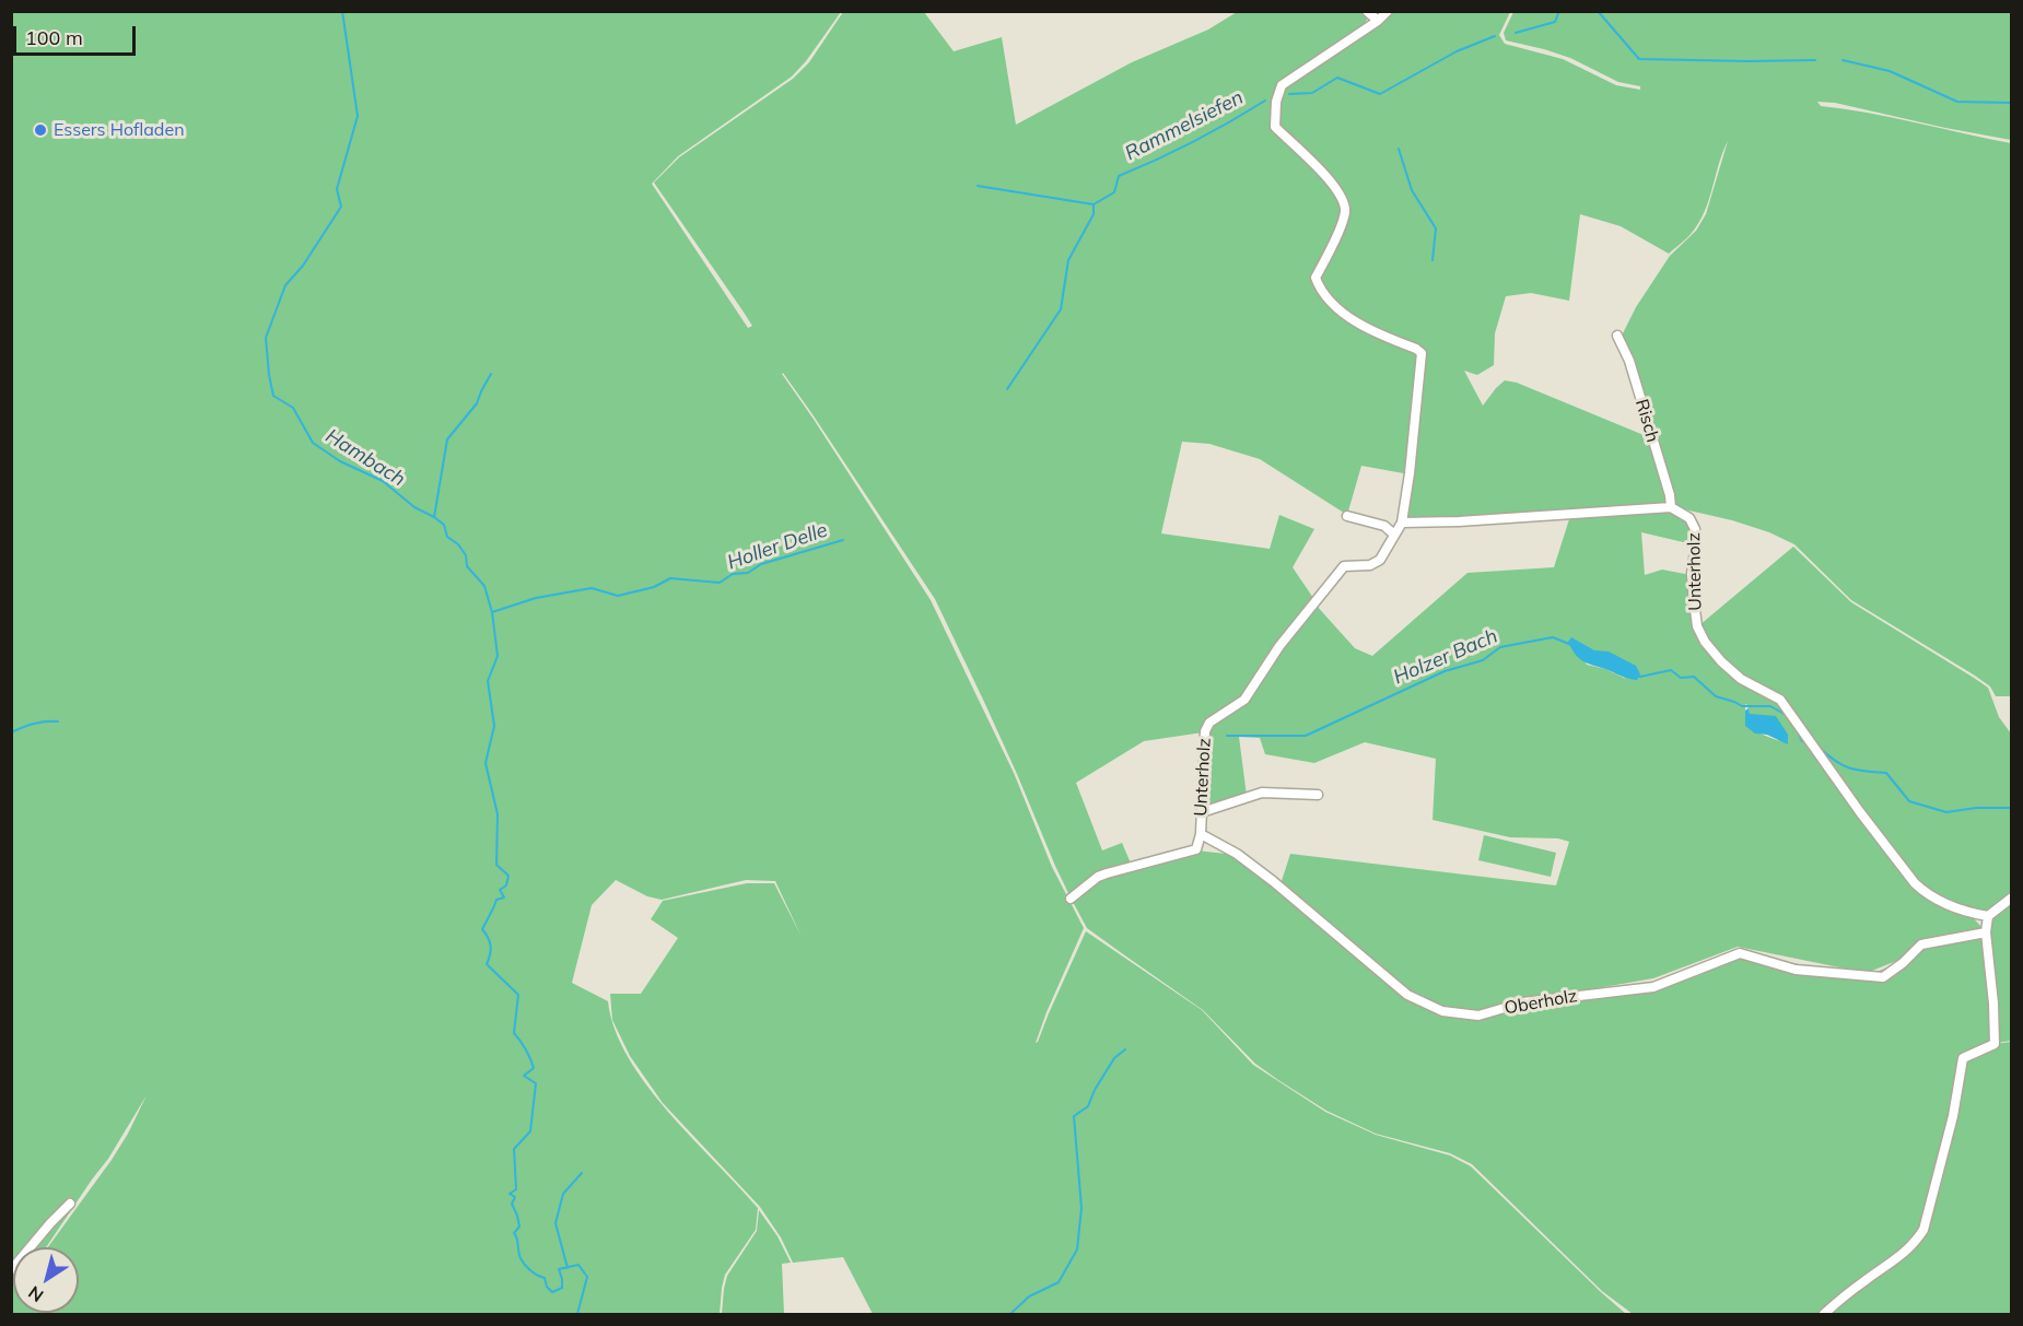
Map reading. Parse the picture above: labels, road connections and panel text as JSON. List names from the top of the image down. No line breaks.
{"streets":{"street":["Risch","Unterholz","Oberholz"]},"crossings":[["Risch","Unterholz"],["Unterholz","Oberholz"]],"water":["Rammelsiefen","Hambach","Holler Delle","Holzer Bach"],"places":["Essers Hofladen"],"scale_bar":"100 m","north":"bottom left"}
